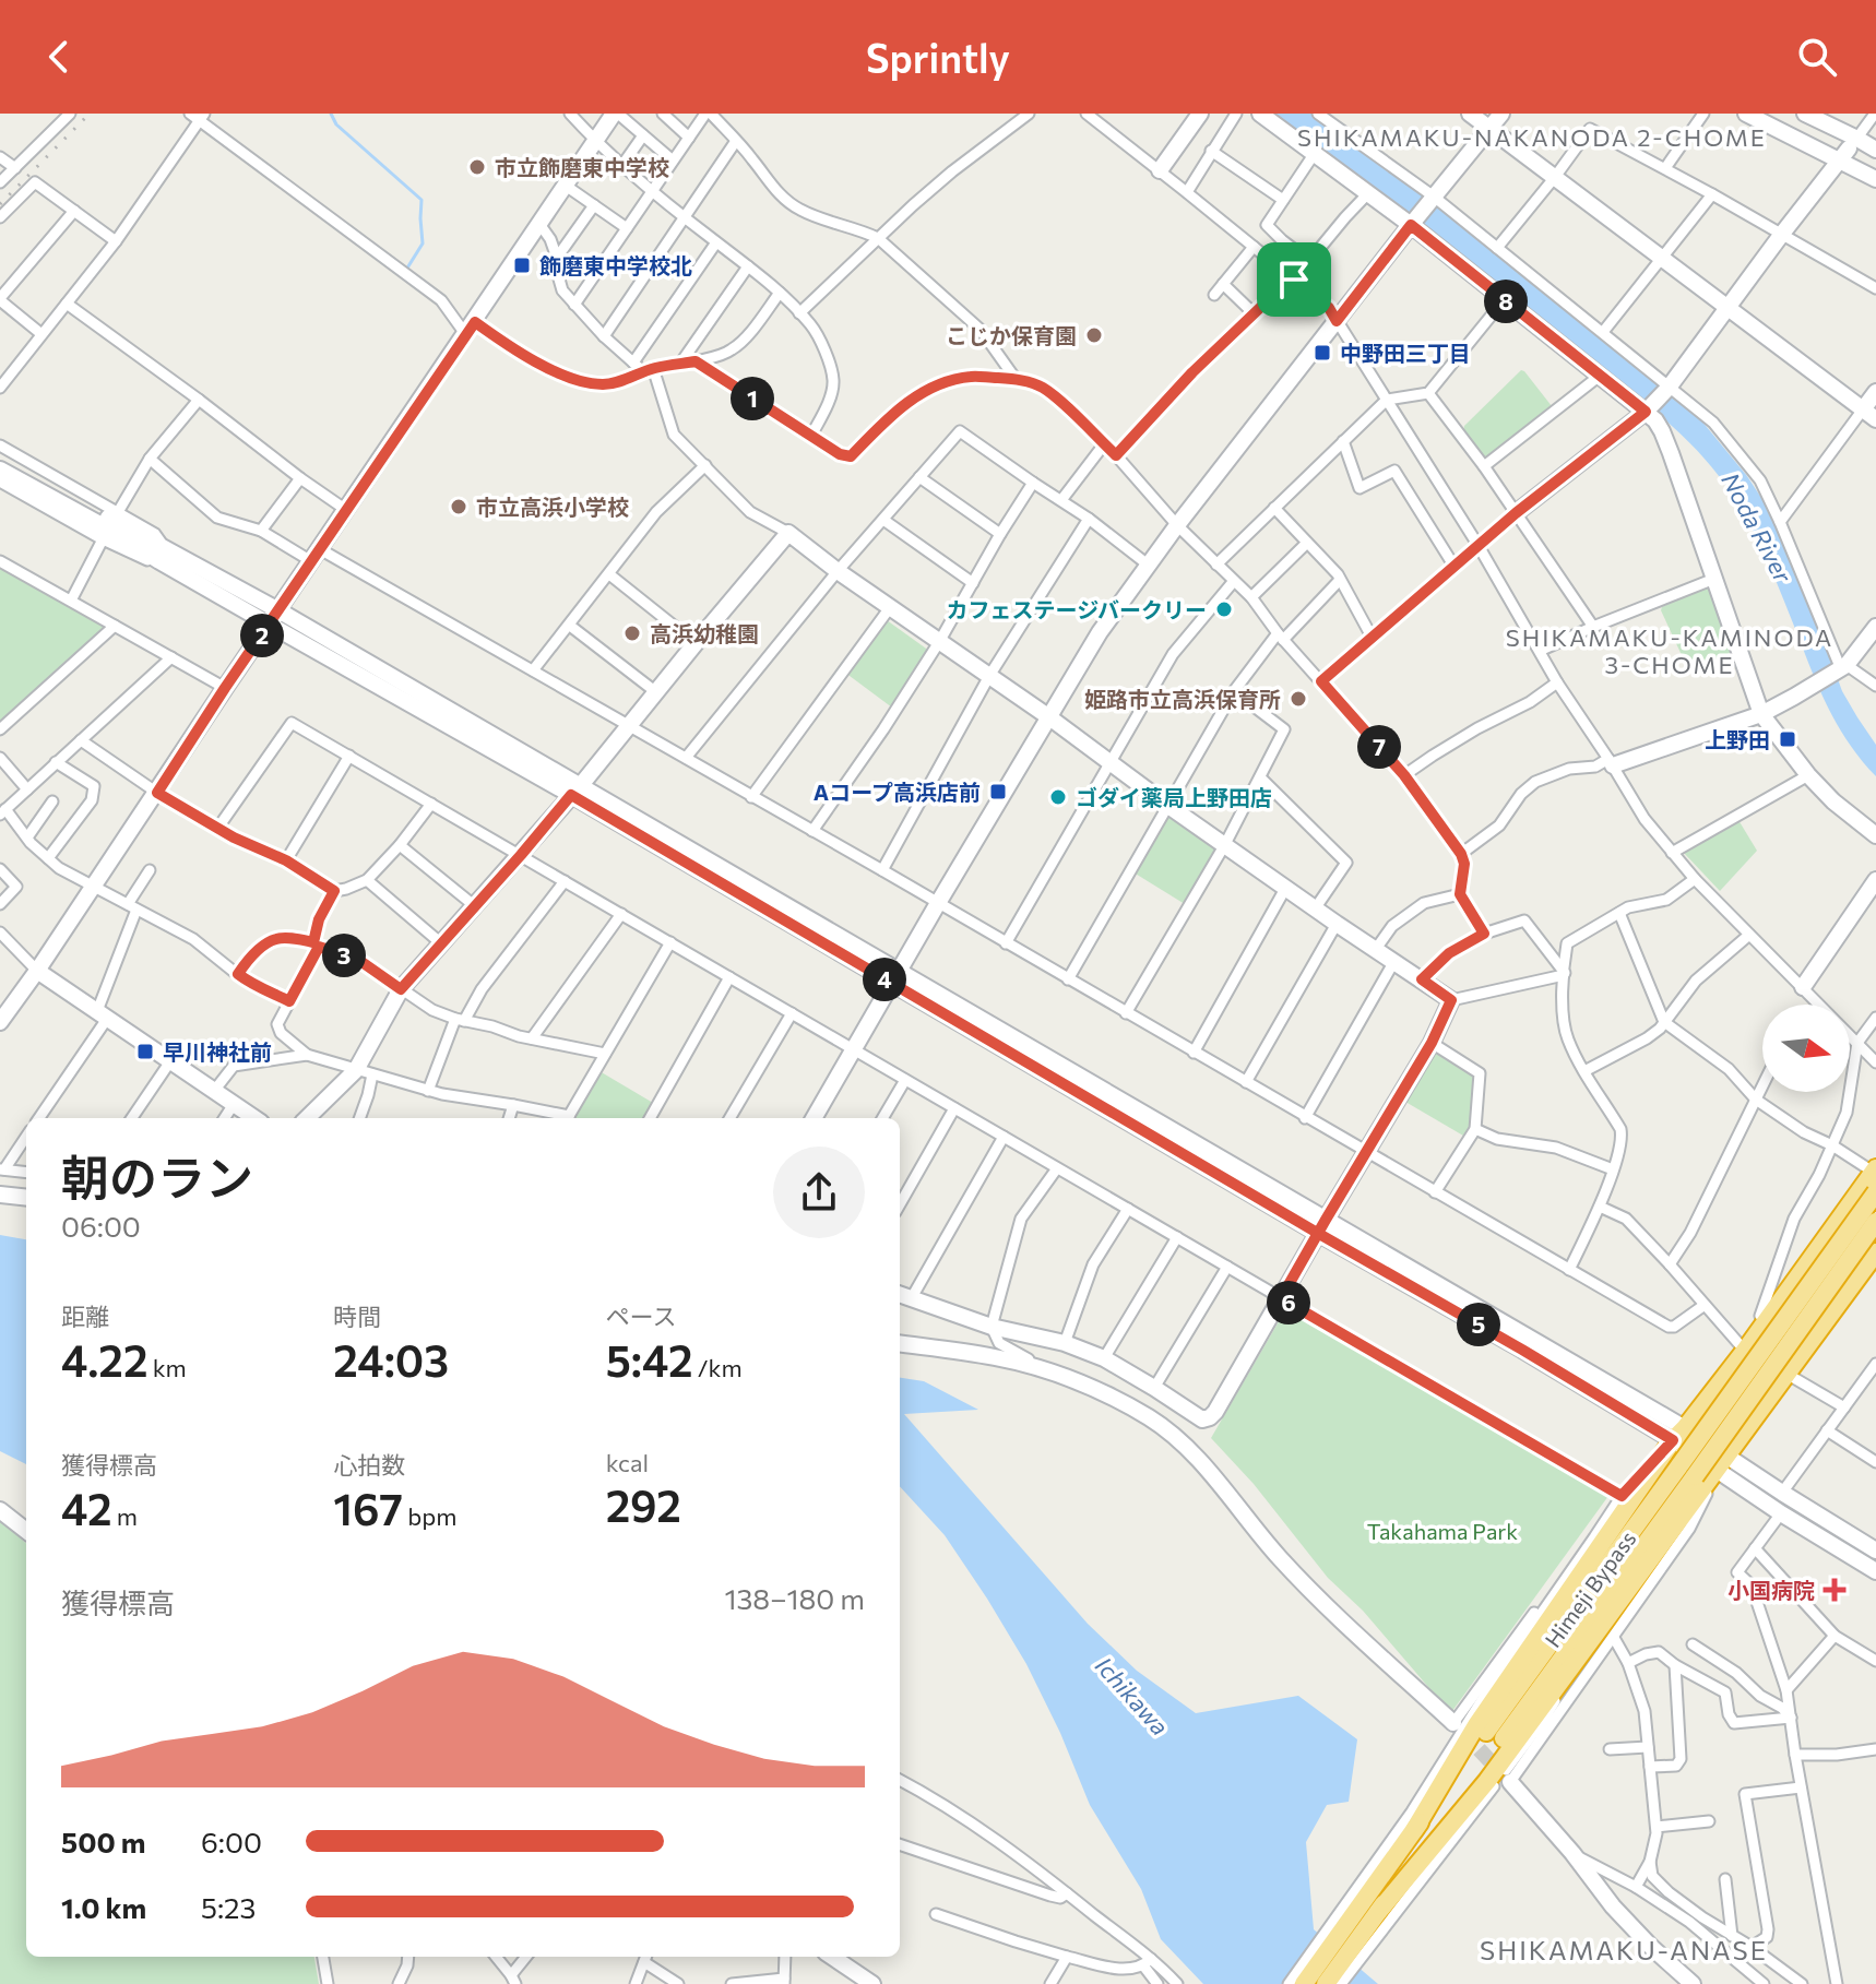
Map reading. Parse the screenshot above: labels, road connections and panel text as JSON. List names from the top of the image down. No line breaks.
{"streets":{"highway":["Himeji Bypass"]},"districts":["SHIKAMAKU-NAKANODA 2-CHOME","SHIKAMAKU-KAMINODA 3-CHOME","SHIKAMAKU-ANASE"],"water":["Noda River","Ichikawa"],"parks":["Takahama Park"],"places":{"other":["市立飾磨東中学校","こじか保育園","市立高浜小学校","カフェステージバークリー","高浜幼稚園","姫路市立高浜保育所","ゴダイ薬局上野田店"],"transit":["飾磨東中学校北","中野田三丁目","上野田","Aコープ高浜店前","早川神社前"],"health":["小国病院"]},"north":"right","page":{"header":"Sprintly","pins":["8","1","2","7","3","4","6","5"],"heading":["朝のラン","06:00"],"stats":[["距離","4.22 km"],["時間","24:03"],["ペース","5:42 /km"],["獲得標高","42 m"],["心拍数","167 bpm"],["kcal","292"]],"chart":["獲得標高","138–180 m"],"list":[{"name":"500 m","note":"6:00"},{"name":"1.0 km","note":"5:23"}]}}
